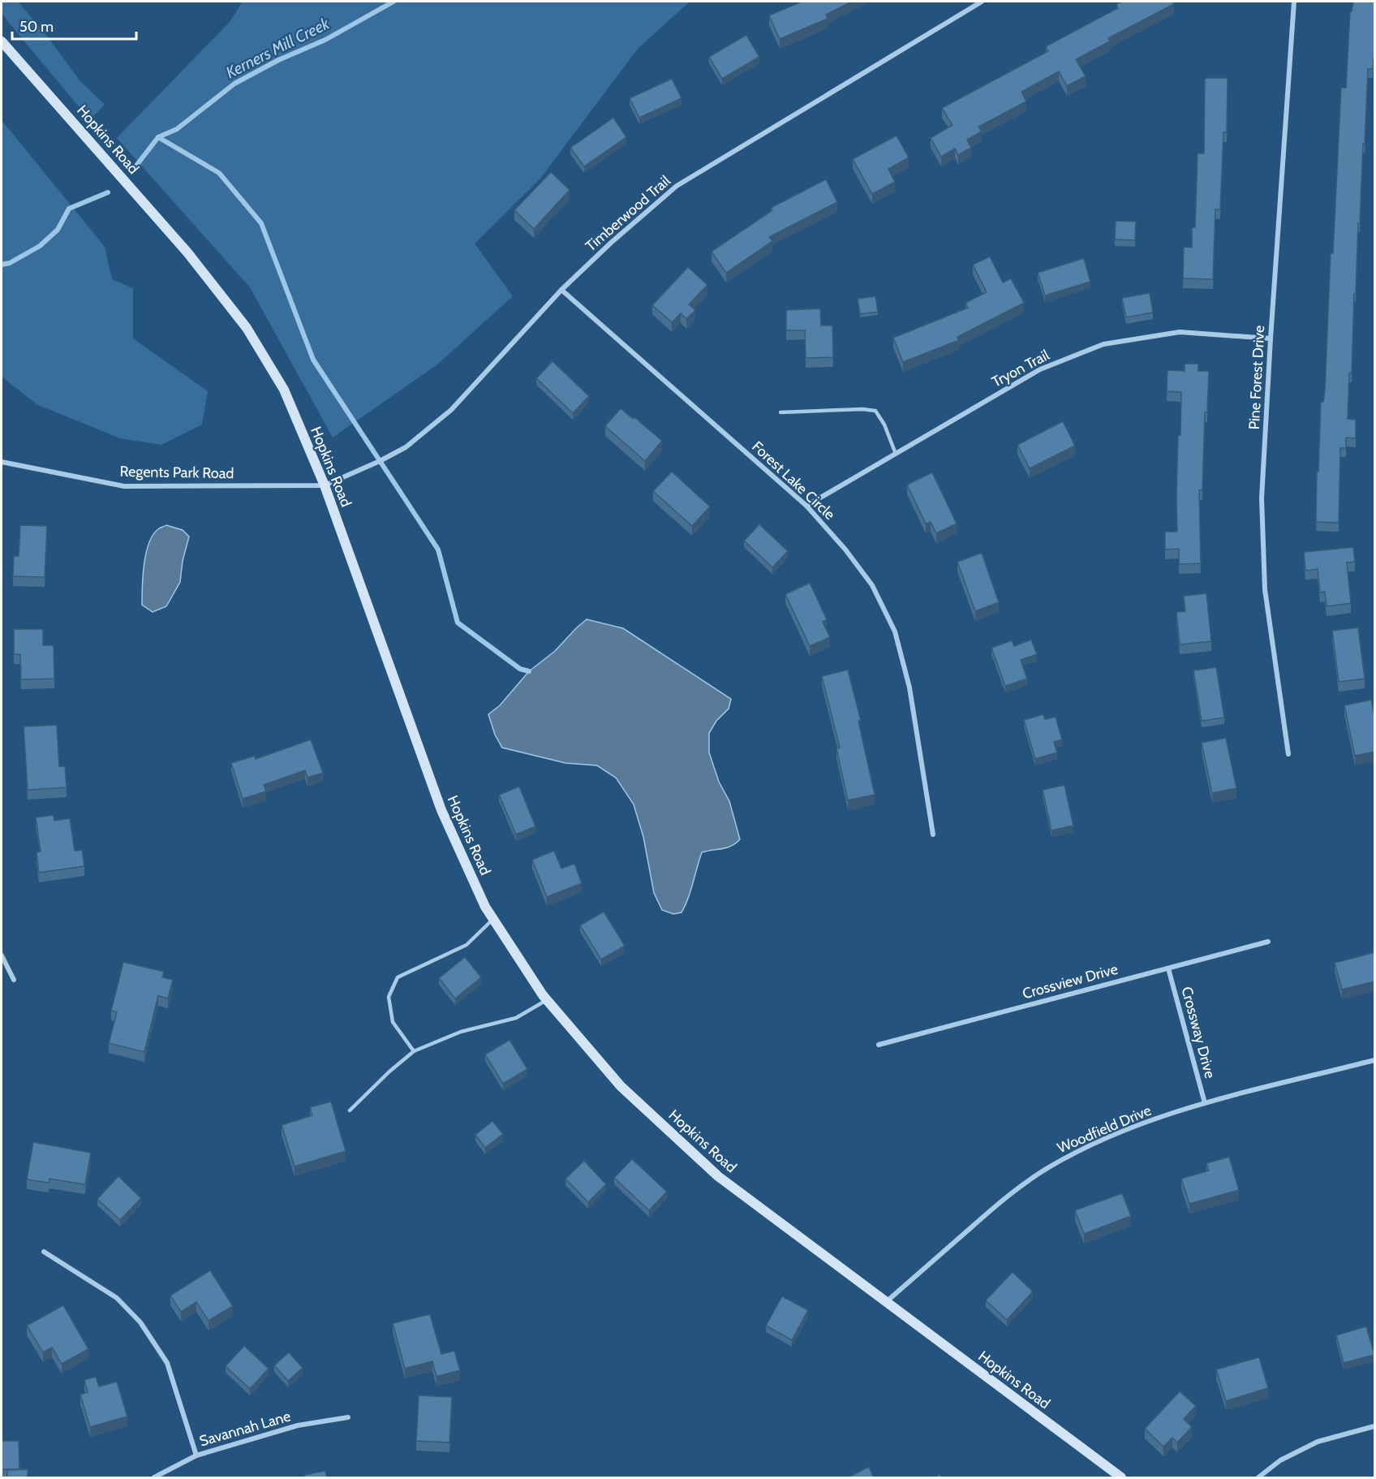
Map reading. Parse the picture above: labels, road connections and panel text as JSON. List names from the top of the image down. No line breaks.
{"streets":{"main road":["Hopkins Road"],"street":["Timberwood Trail","Tryon Trail","Pine Forest Drive","Regents Park Road","Forest Lake Circle","Crossview Drive","Crossway Drive","Woodfield Drive","Savannah Lane"]},"crossings":[["Hopkins Road","Timberwood Trail"],["Hopkins Road","Regents Park Road"],["Hopkins Road","Woodfield Drive"],["Timberwood Trail","Regents Park Road"],["Timberwood Trail","Forest Lake Circle"],["Tryon Trail","Pine Forest Drive"],["Tryon Trail","Forest Lake Circle"],["Crossview Drive","Crossway Drive"],["Crossway Drive","Woodfield Drive"]],"water":["Kerners Mill Creek"],"scale_bar":"50 m"}
